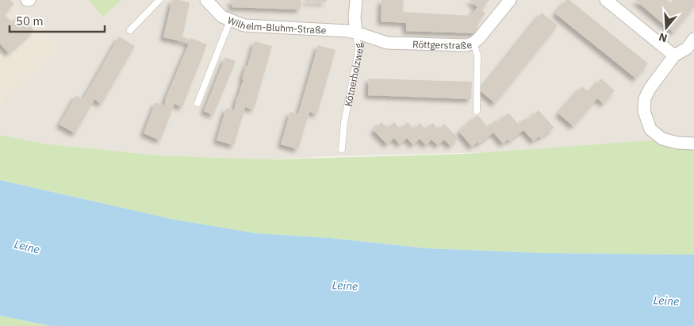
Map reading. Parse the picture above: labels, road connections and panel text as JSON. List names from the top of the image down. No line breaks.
{"streets":{"street":["Wilhelm-Bluhm-Straße","Röttgerstraße","Kötnerholzweg"]},"crossings":[["Wilhelm-Bluhm-Straße","Röttgerstraße"],["Wilhelm-Bluhm-Straße","Kötnerholzweg"],["Röttgerstraße","Kötnerholzweg"]],"water":["Leine"],"scale_bar":"50 m","north":"bottom"}
